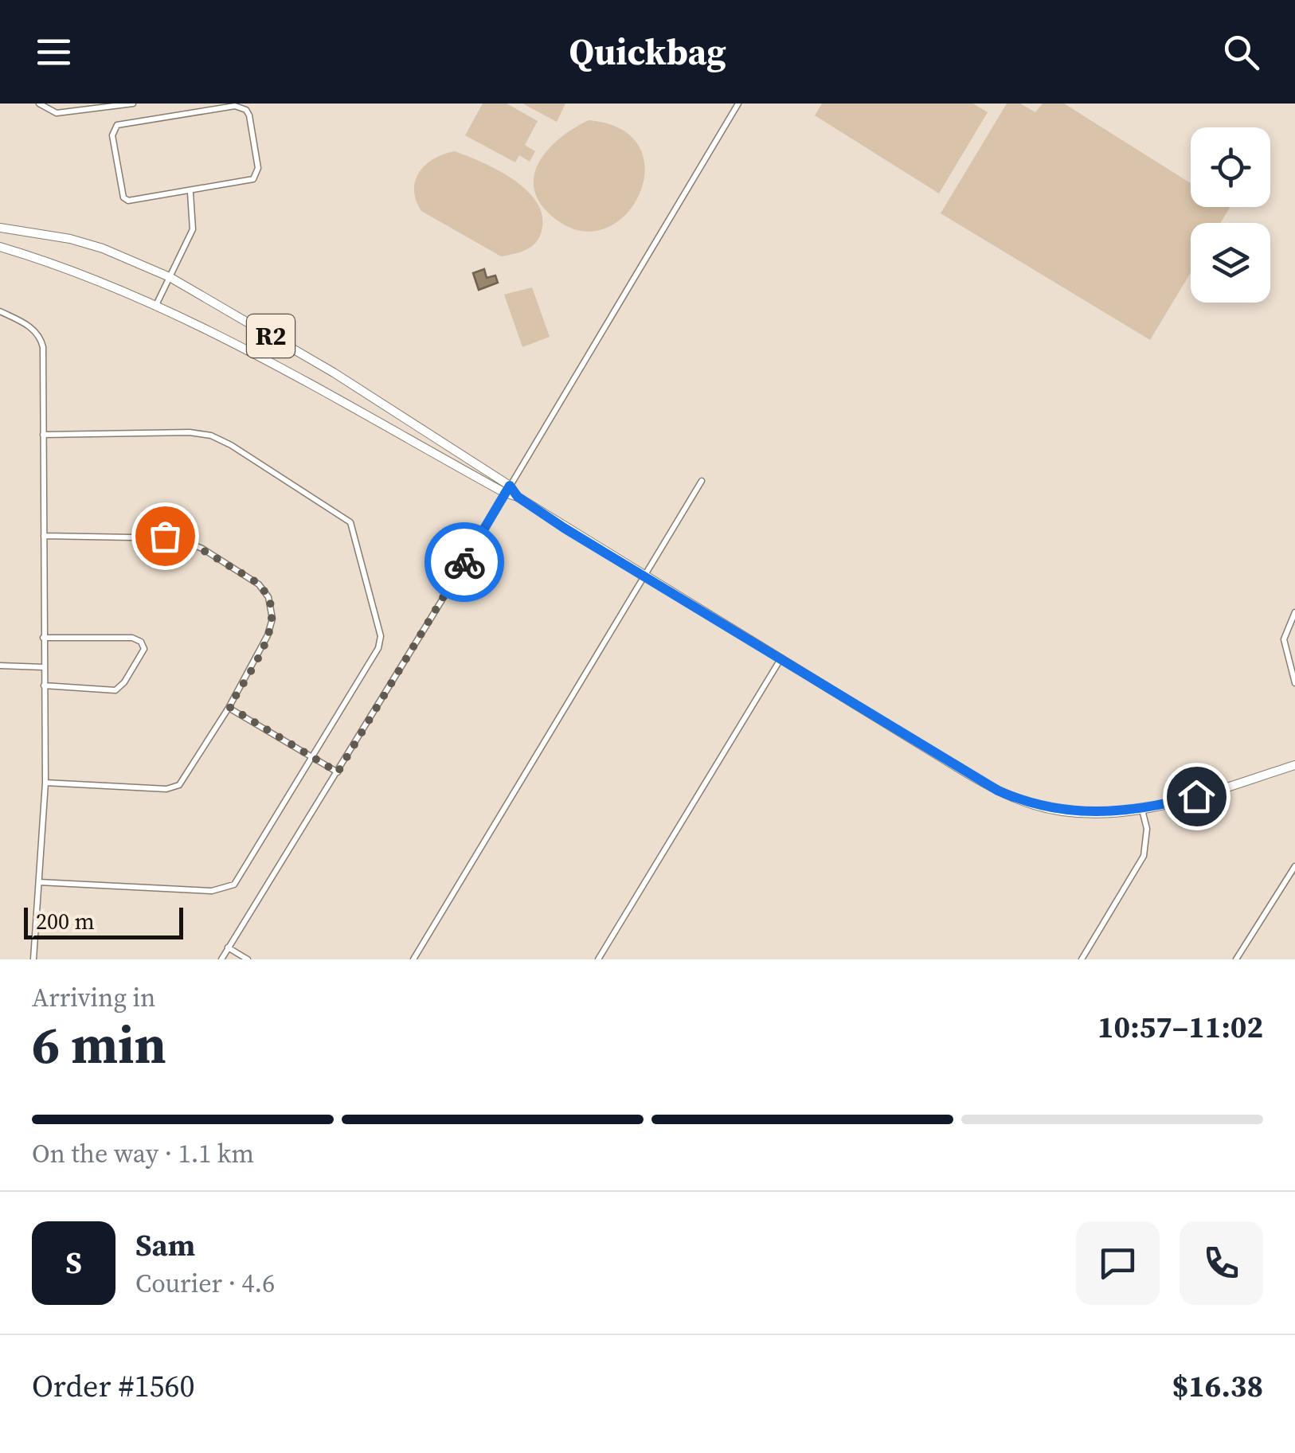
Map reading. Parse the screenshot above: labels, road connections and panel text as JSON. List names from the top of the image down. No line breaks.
{"streets":{"highway":["R2"]},"scale_bar":"200 m","page":{"header":"Quickbag","scale":"200 m","heading":["6 min","Arriving in","10:57–11:02"],"panel":["Sam","Courier · 4.6","Order #1560","$16.38"],"bar":"On the way · 1.1 km","round":"S"}}
